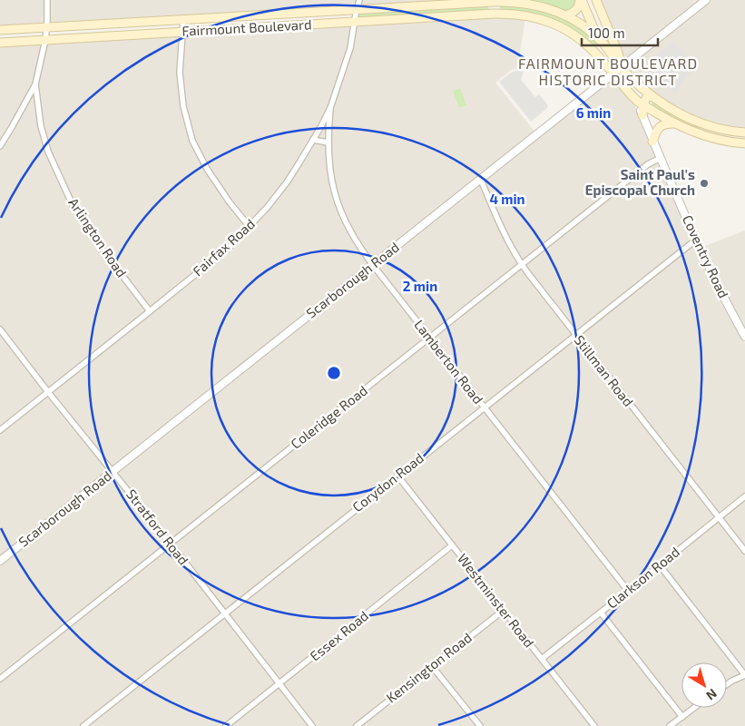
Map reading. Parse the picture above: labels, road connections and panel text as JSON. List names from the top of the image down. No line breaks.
{"streets":{"main road":["Fairmount Boulevard","Coventry Road"],"street":["Arlington Road","Fairfax Road","Scarborough Road","Lamberton Road","Stillman Road","Coleridge Road","Corydon Road","Stratford Road","Clarkson Road","Westminster Road","Essex Road","Kensington Road"]},"crossings":[["Fairmount Boulevard","Arlington Road"],["Fairmount Boulevard","Fairfax Road"],["Fairmount Boulevard","Coventry Road"],["Fairmount Boulevard","Scarborough Road"],["Arlington Road","Fairfax Road"],["Fairfax Road","Lamberton Road"],["Fairfax Road","Stratford Road"],["Coventry Road","Scarborough Road"],["Coventry Road","Coleridge Road"],["Coventry Road","Corydon Road"],["Scarborough Road","Lamberton Road"],["Scarborough Road","Stillman Road"],["Scarborough Road","Stratford Road"],["Lamberton Road","Coleridge Road"],["Lamberton Road","Corydon Road"],["Lamberton Road","Clarkson Road"],["Stillman Road","Coleridge Road"],["Stillman Road","Corydon Road"],["Stillman Road","Clarkson Road"],["Coleridge Road","Stratford Road"],["Corydon Road","Stratford Road"],["Corydon Road","Westminster Road"],["Stratford Road","Essex Road"],["Clarkson Road","Westminster Road"],["Westminster Road","Essex Road"],["Westminster Road","Kensington Road"]],"districts":["FAIRMOUNT BOULEVARD HISTORIC DISTRICT"],"places":["Saint Paul's Episcopal Church"],"scale_bar":"100 m","north":"bottom right","rings":["6 min","4 min","2 min"]}
